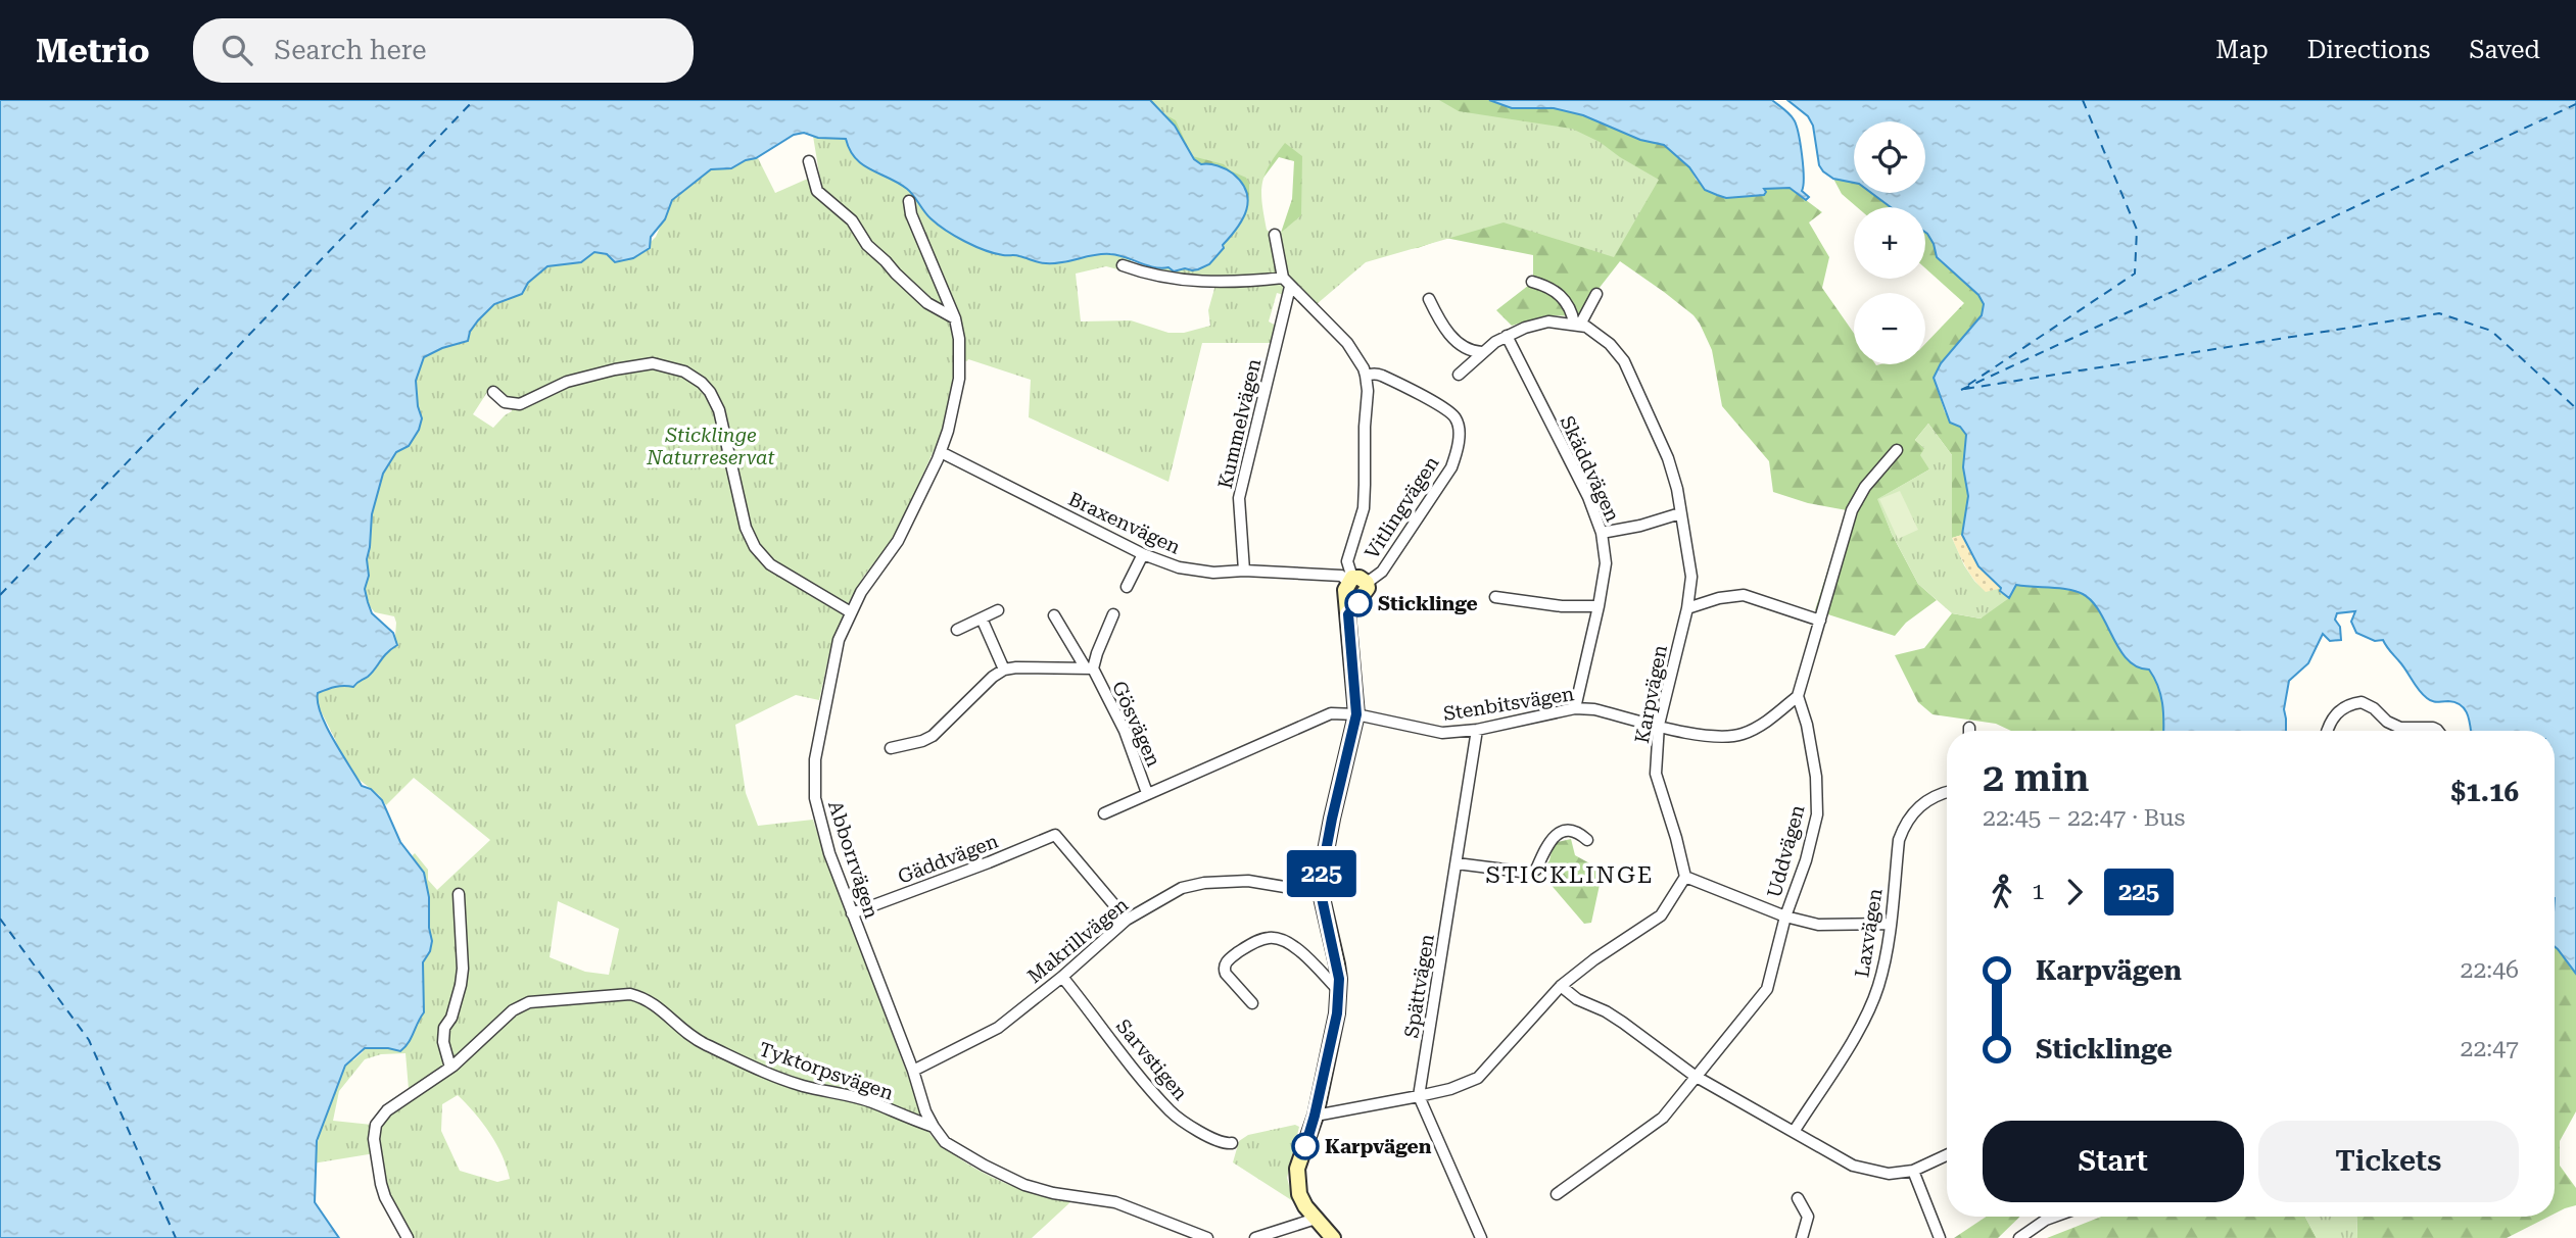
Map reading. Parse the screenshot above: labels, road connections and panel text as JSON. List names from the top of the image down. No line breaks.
{"streets":{"street":["Kummelvägen","Skäddvägen","Vitlingvägen","Braxenvägen","Karpvägen","Stenbitsvägen","Gösvägen","Uddvägen","Gäddvägen","Abborrvägen","Laxvägen","Makrillvägen","Spättvägen","Sarvstigen","Tyktorpsvägen"]},"crossings":[["Kummelvägen","Braxenvägen"],["Skäddvägen","Stenbitsvägen"],["Vitlingvägen","Braxenvägen"],["Braxenvägen","Abborrvägen"],["Karpvägen","Stenbitsvägen"],["Stenbitsvägen","Gösvägen"],["Stenbitsvägen","Uddvägen"],["Stenbitsvägen","Spättvägen"],["Gäddvägen","Abborrvägen"],["Gäddvägen","Makrillvägen"],["Abborrvägen","Makrillvägen"],["Abborrvägen","Tyktorpsvägen"],["Makrillvägen","Sarvstigen"]],"districts":["STICKLINGE"],"parks":["Sticklinge Naturreservat"],"places":["Sticklinge","Karpvägen"],"lines":["bus line 225"],"page":{"header":"Metrio","search":"Search here","nav":["Map","Directions","Saved"],"on_map":"225","map_buttons":["+","−"],"heading":["2 min","22:45 – 22:47 · Bus","$1.16"],"legs":["1","225"],"list":[{"name":"Karpvägen","value":"22:46"},{"name":"Sticklinge","value":"22:47"}],"buttons":["Start","Tickets"]}}
